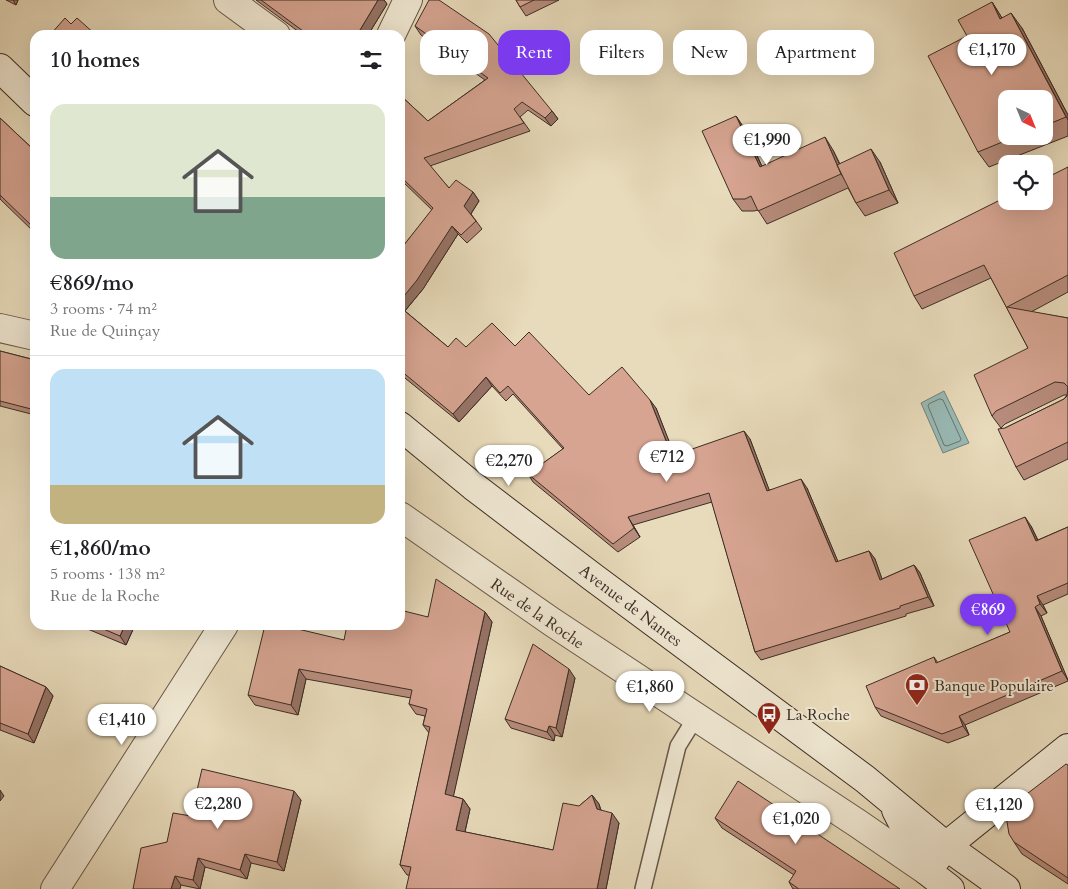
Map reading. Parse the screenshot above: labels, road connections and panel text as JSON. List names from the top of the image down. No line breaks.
{"streets":{"street":["Avenue de Nantes","Rue de la Roche"]},"crossings":[["Avenue de Nantes","Rue de la Roche"]],"places":{"bank":["Banque Populaire"],"bus stop":["La Roche"]},"north":"bottom right","page":{"chip":["Buy","Rent","Filters","New","Apartment"],"heading":"10 homes","price":["€1,170","€1,990","€712","€2,270","€869","€1,860","€1,410","€2,280","€1,120","€1,020"],"list":[{"name":"€869/mo","note":"3 rooms · 74 m² · Rue de Quinçay"},{"name":"€1,860/mo","note":"5 rooms · 138 m² · Rue de la Roche"}]}}
